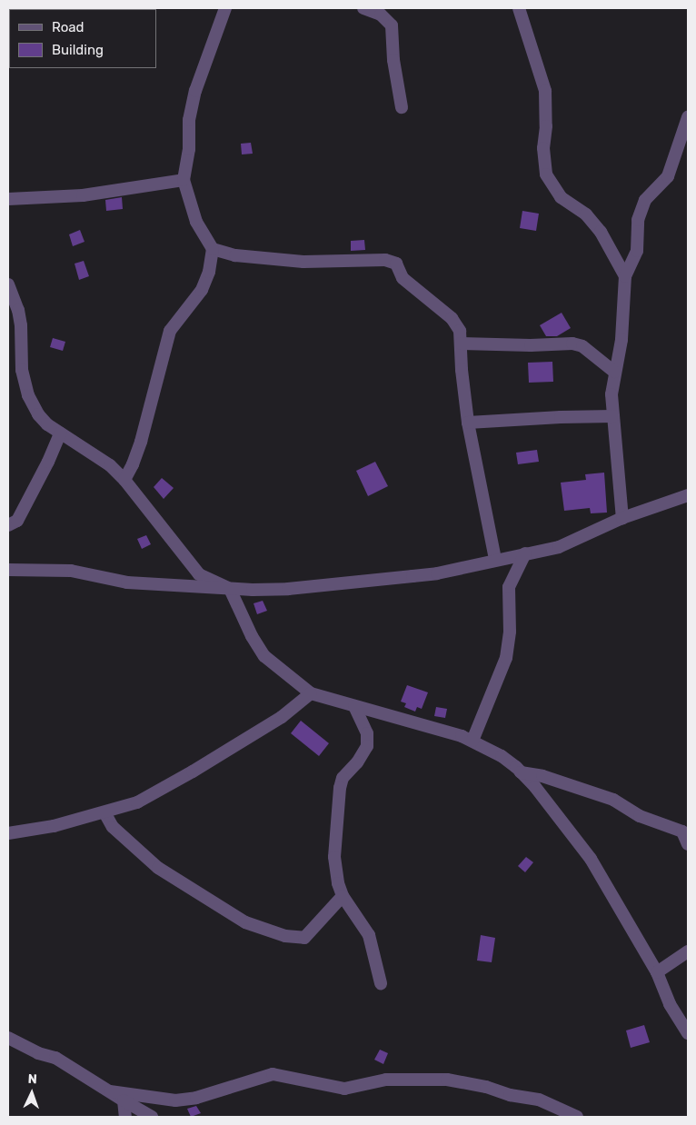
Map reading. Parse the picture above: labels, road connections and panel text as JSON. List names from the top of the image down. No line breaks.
{"legend":["Road","Building"],"north":"top"}
